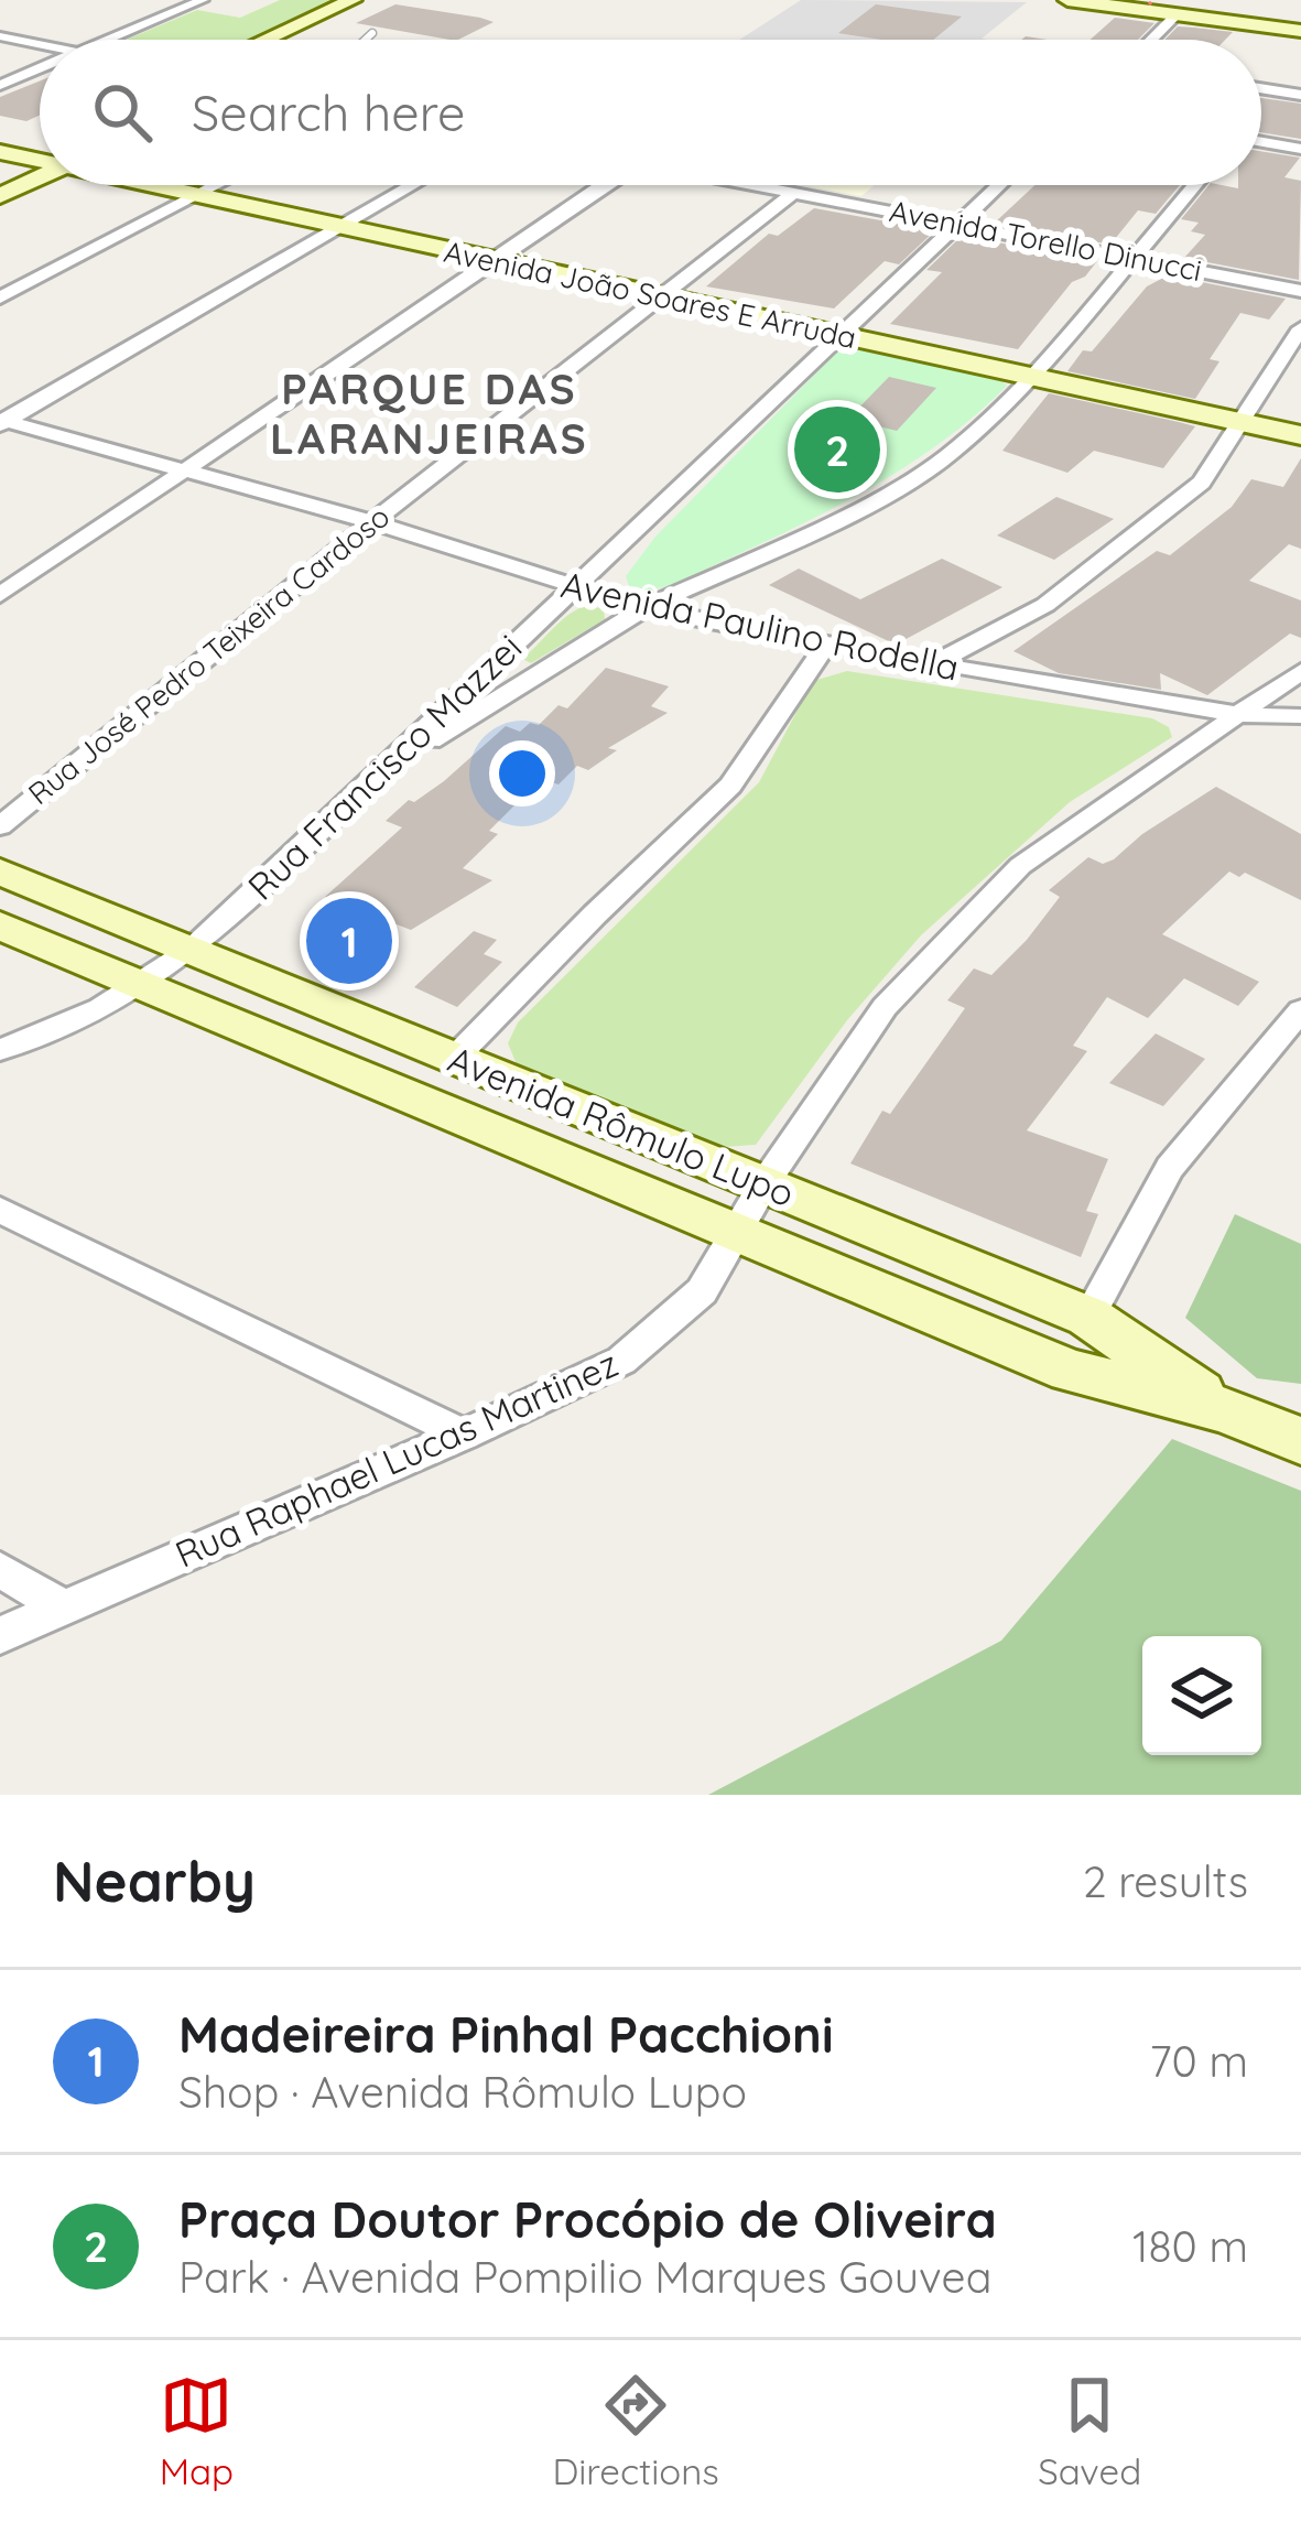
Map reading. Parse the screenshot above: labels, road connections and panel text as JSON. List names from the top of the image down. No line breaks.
{"streets":{"street":["Avenida Torello Dinucci","Avenida João Soares E Arruda","Avenida Paulino Rodella","Rua José Pedro Teixeira Cardoso","Rua Francisco Mazzei","Avenida Rômulo Lupo","Rua Raphael Lucas Martinez"]},"crossings":[["Avenida Torello Dinucci","Rua José Pedro Teixeira Cardoso"],["Avenida Torello Dinucci","Rua Francisco Mazzei"],["Avenida João Soares E Arruda","Rua José Pedro Teixeira Cardoso"],["Avenida João Soares E Arruda","Rua Francisco Mazzei"],["Avenida Paulino Rodella","Rua José Pedro Teixeira Cardoso"],["Avenida Paulino Rodella","Rua Francisco Mazzei"],["Avenida Paulino Rodella","Rua Raphael Lucas Martinez"],["Rua Francisco Mazzei","Avenida Rômulo Lupo"],["Avenida Rômulo Lupo","Rua Raphael Lucas Martinez"]],"districts":["PARQUE DAS LARANJEIRAS"],"page":{"search":"Search here","pins":["2","1"],"heading":["Nearby","2 results"],"list":[{"mark":"1","name":"Madeireira Pinhal Pacchioni","note":"Shop · Avenida Rômulo Lupo","value":"70 m"},{"mark":"2","name":"Praça Doutor Procópio de Oliveira","note":"Park · Avenida Pompilio Marques Gouvea","value":"180 m"}],"nav":["Map","Directions","Saved"]}}
